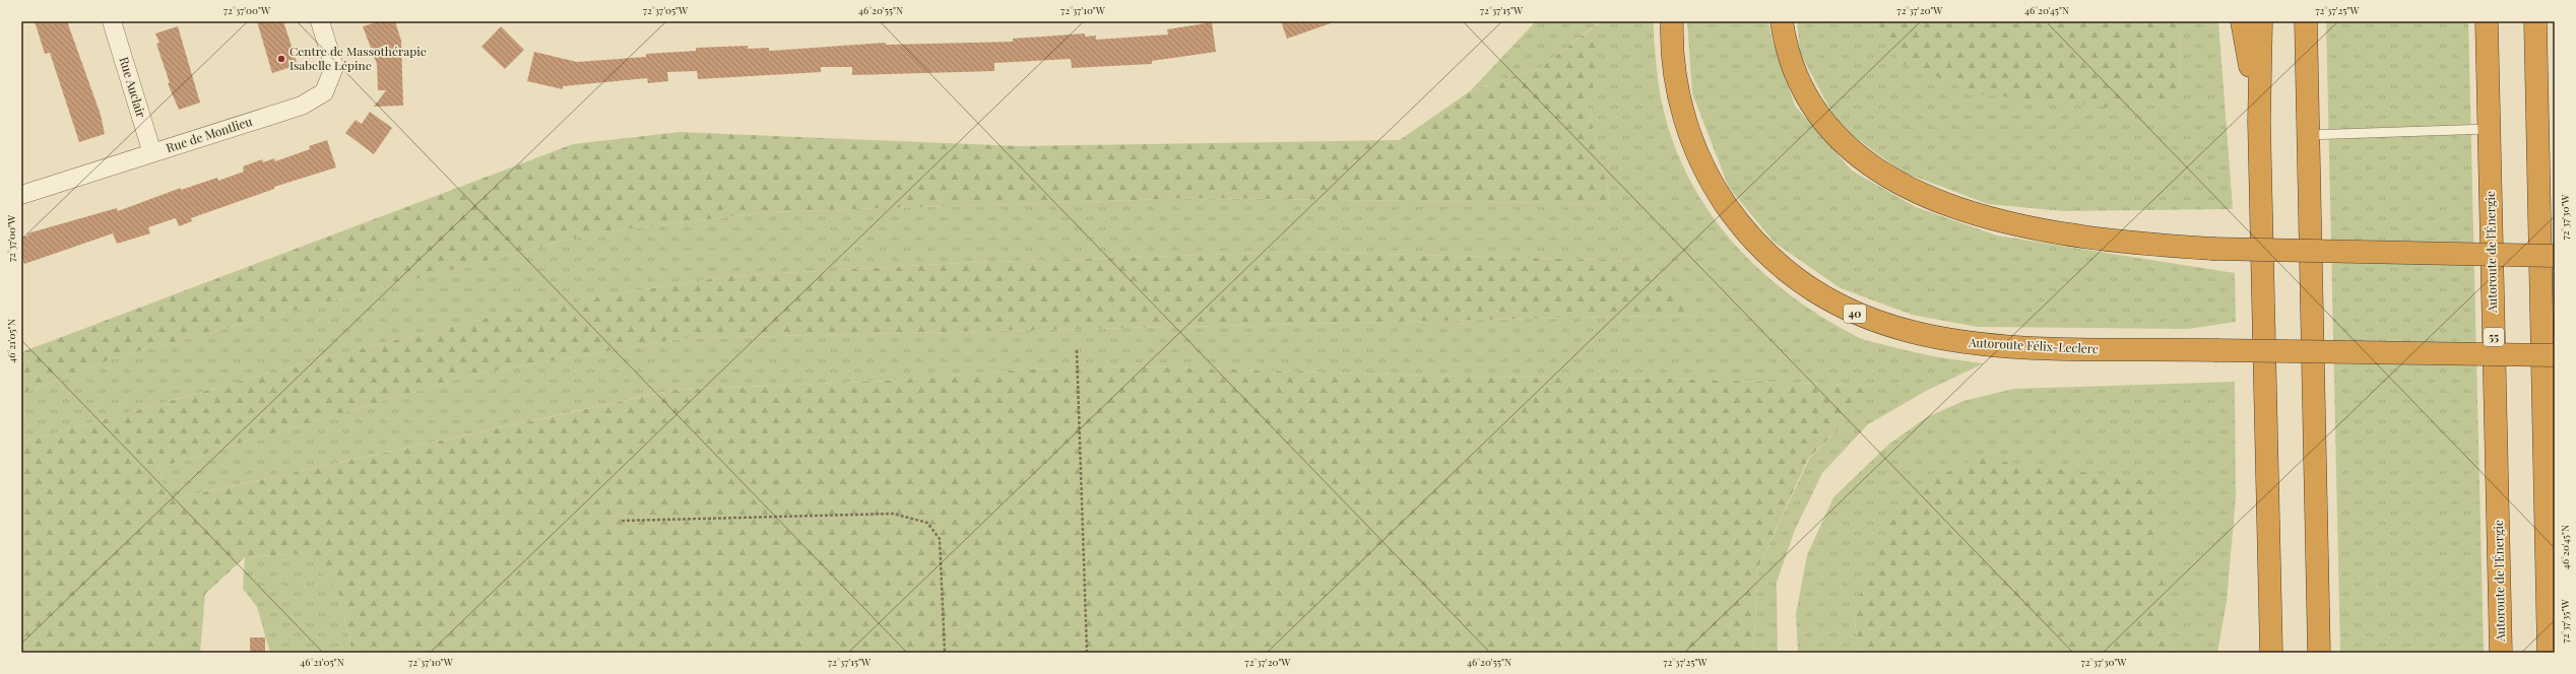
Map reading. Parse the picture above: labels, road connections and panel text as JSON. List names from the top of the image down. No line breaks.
{"streets":{"highway":["Autoroute de l'Énergie","40","55","Autoroute Félix-Leclerc"],"street":["Rue Auclair","Rue de Montlieu"]},"crossings":[["Rue Auclair","Rue de Montlieu"]],"places":["Centre de Massothérapie Isabelle Lépine"],"coordinates":["72°37'00\"W","72°37'05\"W","46°20'55\"N","72°37'10\"W","72°37'15\"W","72°37'20\"W","46°20'45\"N","72°37'25\"W","72°37'30\"W","46°21'05\"N","72°37'35\"W"]}
